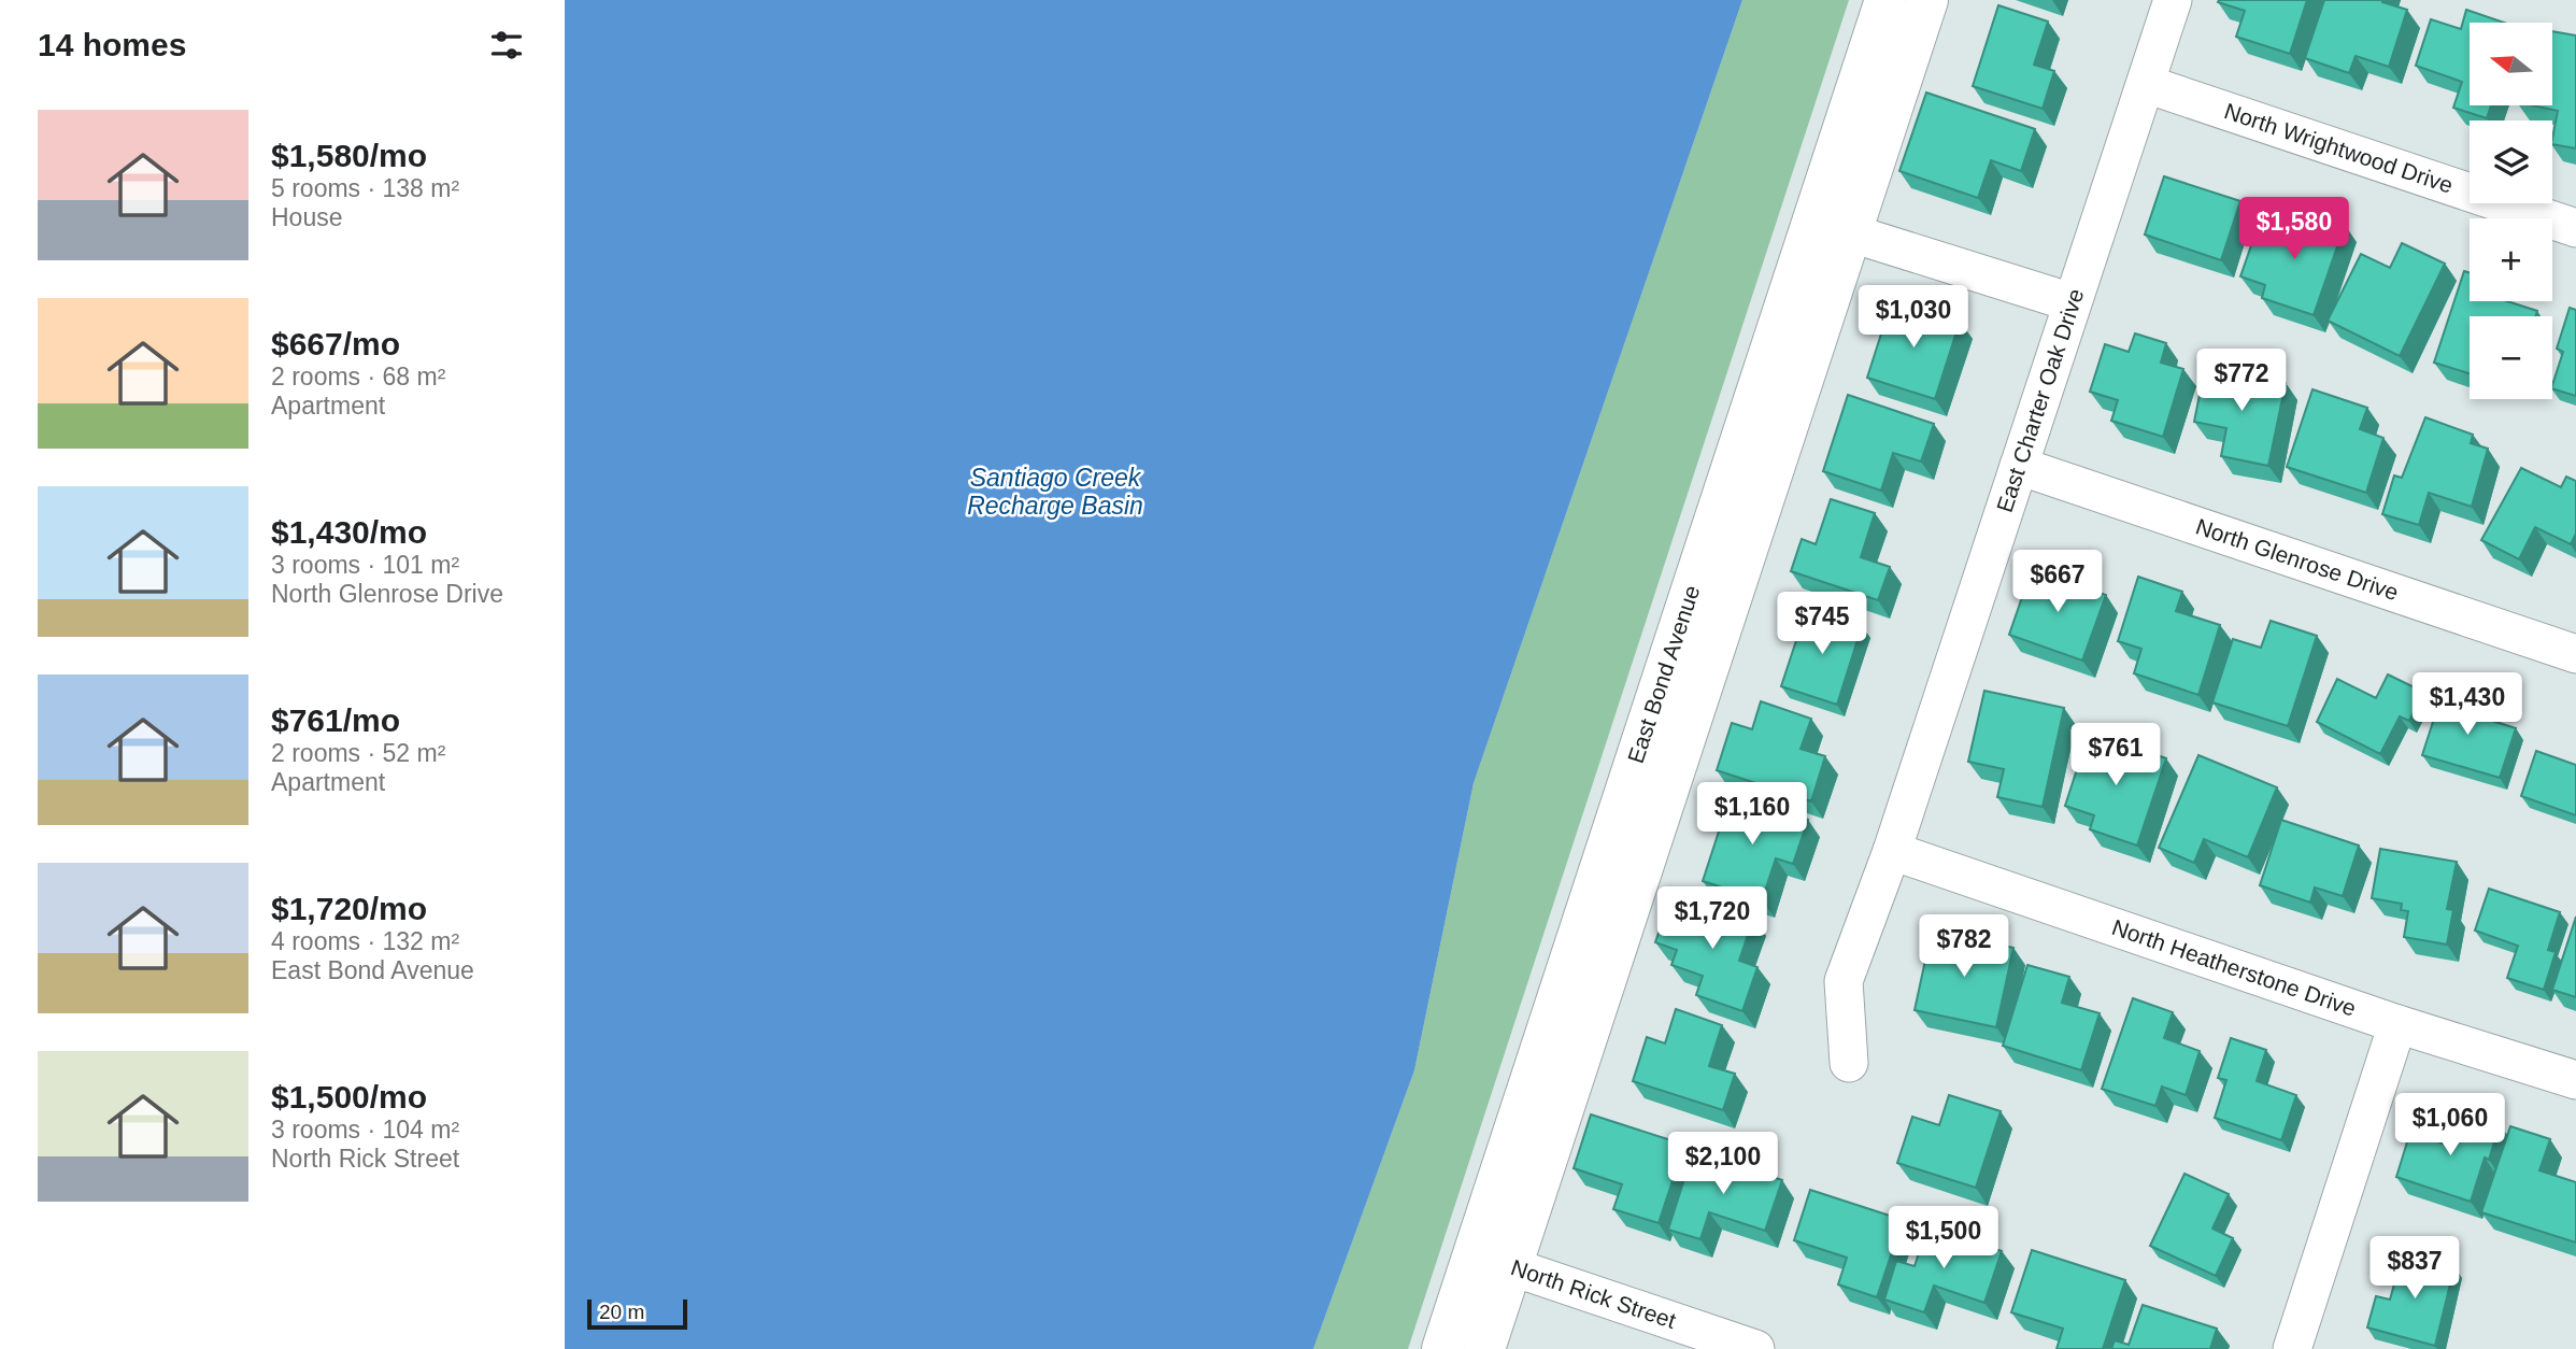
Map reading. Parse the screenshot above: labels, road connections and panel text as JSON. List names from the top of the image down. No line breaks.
{"streets":{"street":["North Wrightwood Drive","East Charter Oak Drive","North Glenrose Drive","East Bond Avenue","North Heatherstone Drive","North Rick Street"]},"crossings":[["North Wrightwood Drive","East Charter Oak Drive"],["East Charter Oak Drive","North Glenrose Drive"],["East Charter Oak Drive","North Heatherstone Drive"],["East Bond Avenue","North Rick Street"]],"water":["Santiago Creek Recharge Basin"],"scale_bar":"20 m","north":"left","page":{"heading":"14 homes","map_buttons":["+","−"],"list":[{"name":"$1,580/mo","note":"5 rooms · 138 m² · House"},{"name":"$667/mo","note":"2 rooms · 68 m² · Apartment"},{"name":"$1,430/mo","note":"3 rooms · 101 m² · North Glenrose Drive"},{"name":"$761/mo","note":"2 rooms · 52 m² · Apartment"},{"name":"$1,720/mo","note":"4 rooms · 132 m² · East Bond Avenue"},{"name":"$1,500/mo","note":"3 rooms · 104 m² · North Rick Street"}],"price":["$1,580","$1,030","$772","$667","$745","$1,430","$761","$1,160","$1,720","$782","$1,060","$2,100","$1,500","$837"],"scale":"20 m"}}
